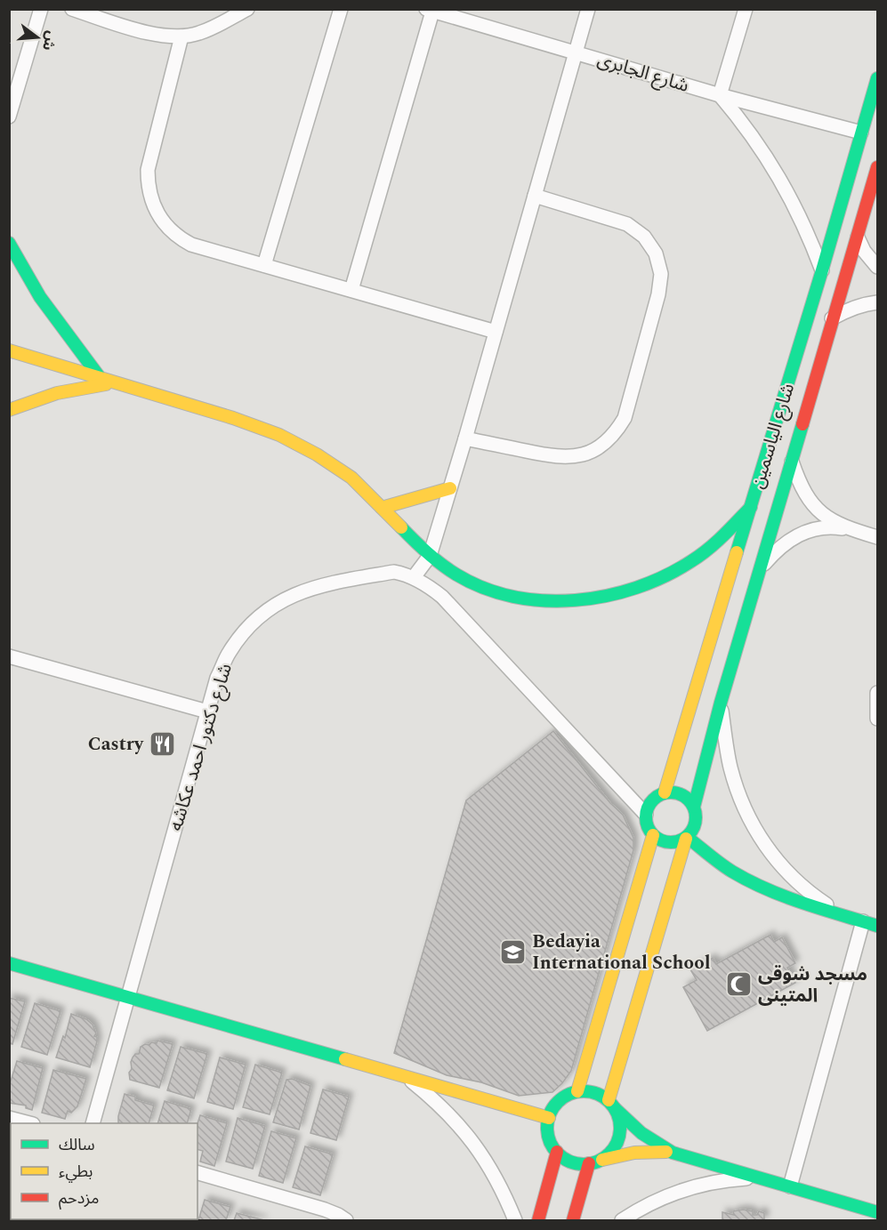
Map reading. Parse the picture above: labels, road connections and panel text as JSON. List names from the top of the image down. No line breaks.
{"streets":{"street":["شارع الجابرى","شارع الياسمين","شارع دكتور احمد عكاشه"]},"crossings":[["شارع الجابرى","شارع الياسمين"],["شارع الياسمين","شارع دكتور احمد عكاشه"]],"places":{"restaurant":["Castry"],"school or university":["Bedayia International School"],"mosque":["مسجد شوقى المتينى"]},"legend":["سالك","بطيء","مزدحم"],"north":"right"}
